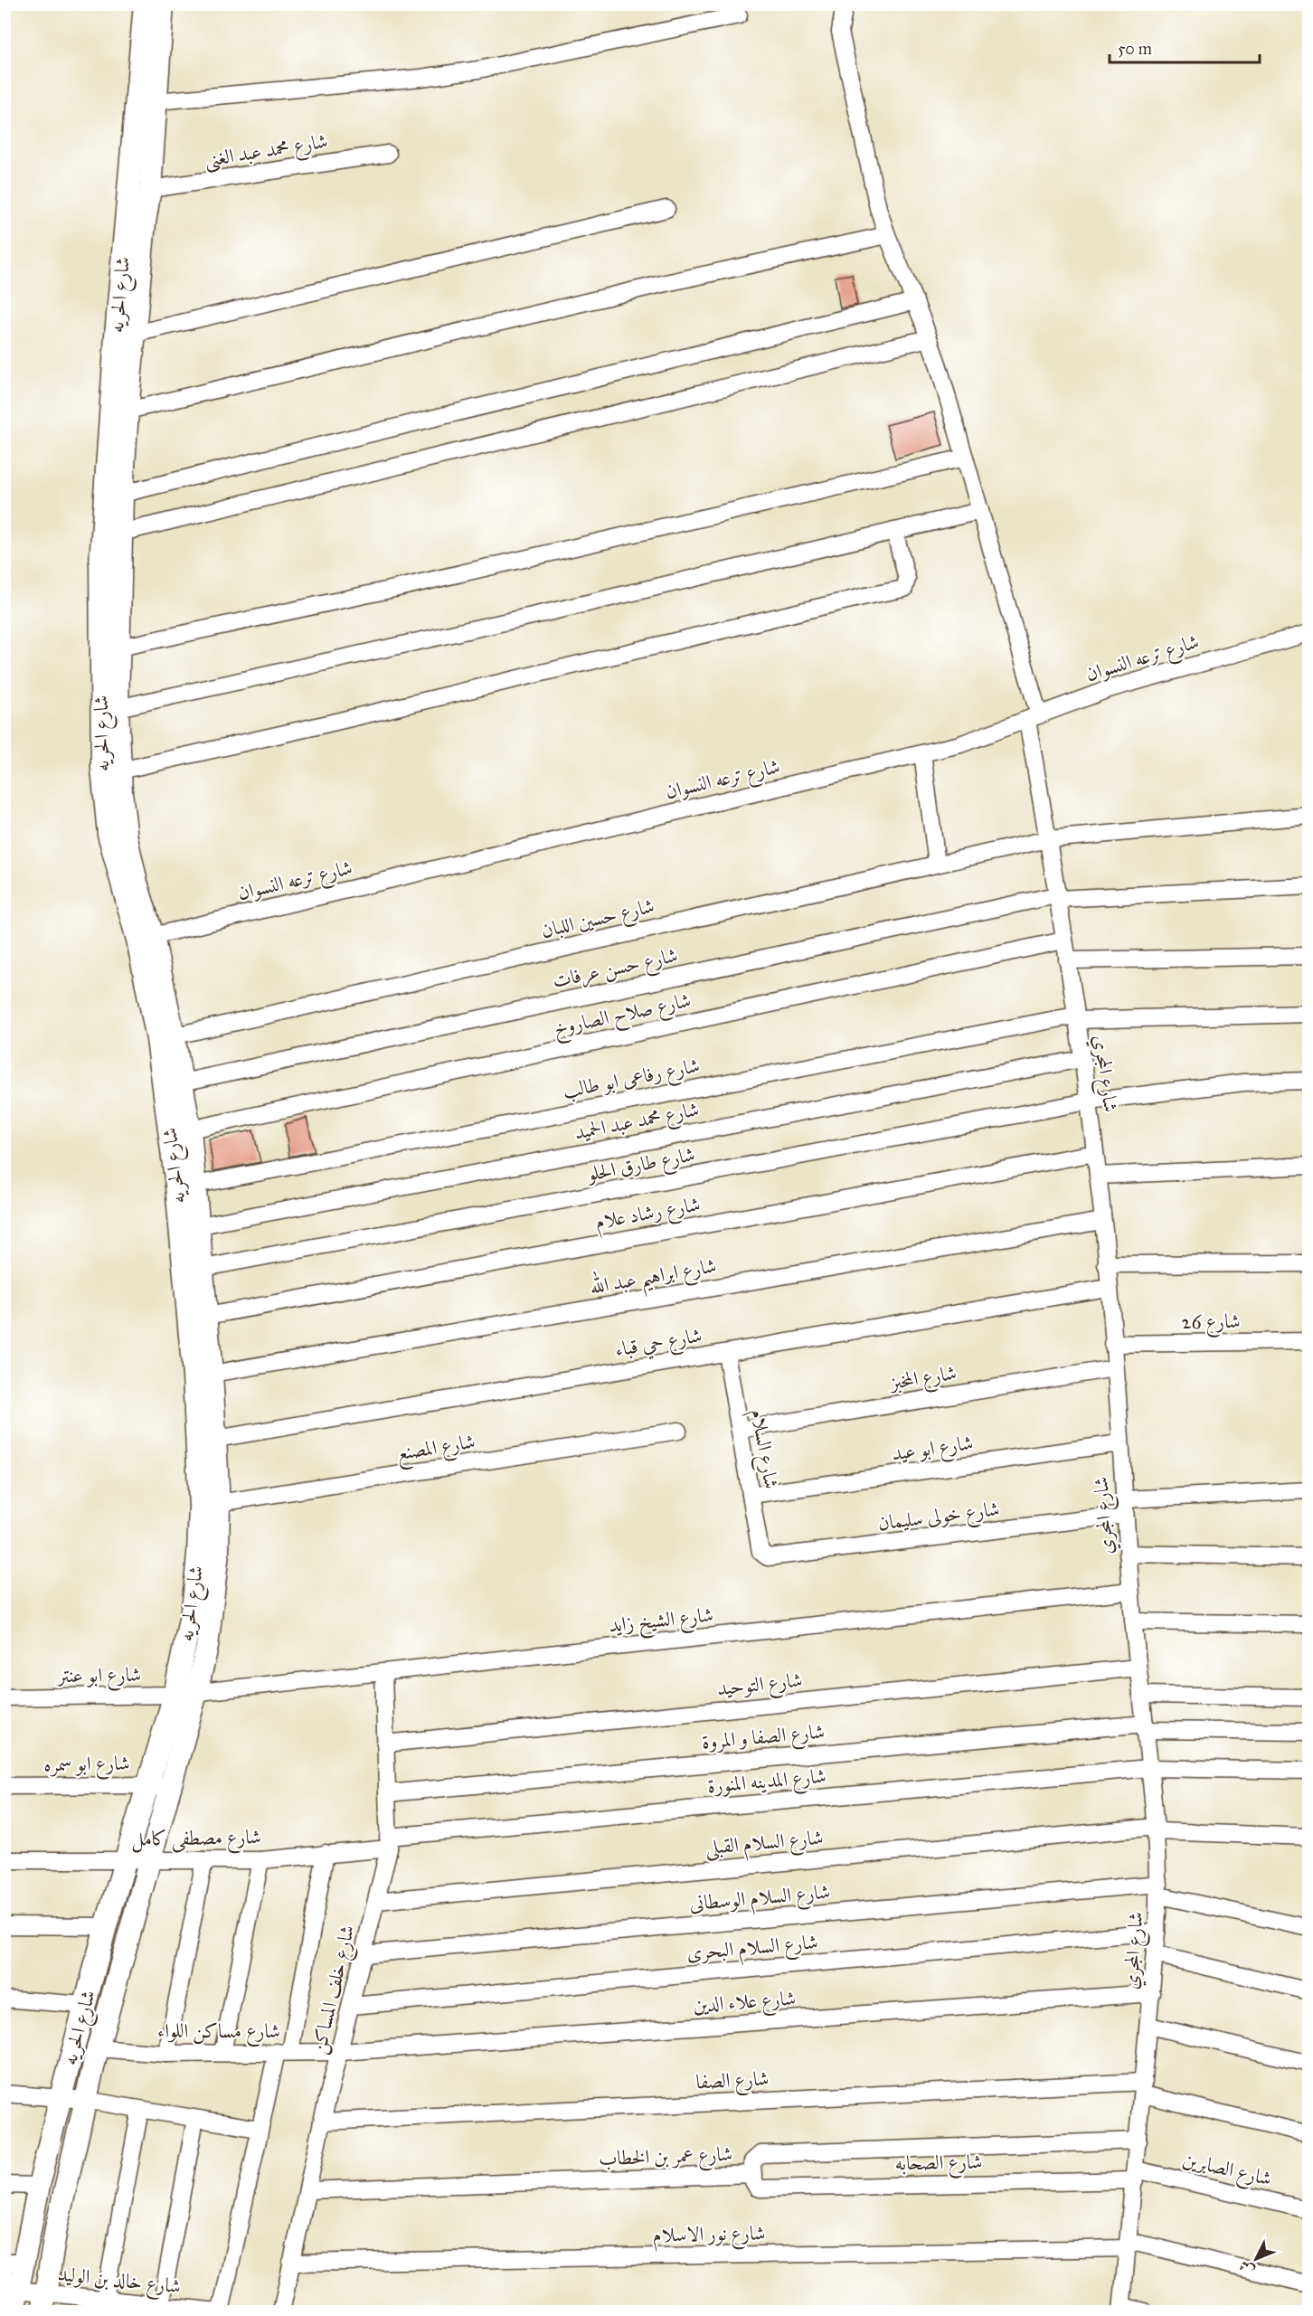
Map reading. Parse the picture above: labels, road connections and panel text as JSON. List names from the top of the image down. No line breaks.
{"streets":{"main road":["شارع الحريه"],"street":["شارع محمد عبد الغنى","شارع ترعه النسوان","شارع حسين اللبان","شارع حسن عرفات","شارع صلاح الصاروخ","شارع المجري","شارع رفاعى ابو طالب","شارع محمد عبد الحميد","شارع طارق الحلو","شارع رشاد علام","شارع ابراهيم عبد الله","شارع 26","شارع حي قباء","شارع المخبز","شارع المصنع","شارع ابو عيد","شارع السلام","شارع خولى سليمان","شارع الشيخ زايد","شارع ابو عنتر","شارع التوحيد","شارع الصفا و المروة","شارع ابو سمره","شارع المدينه المنورة","شارع مصطفى كامل","شارع السلام القبلى","شارع السلام الوسطانى","شارع السلام البحرى","شارع خلف المساكن","شارع علاء الدين","شارع مساكن اللواء","شارع الصفا","شارع عمر بن الخطاب","شارع الصحابه","شارع الصابرين","شارع نور الاسلام","شارع خالد بن الوليد"]},"crossings":[["شارع محمد عبد الغنى","شارع الحريه"],["شارع الحريه","شارع ترعه النسوان"],["شارع الحريه","شارع حسين اللبان"],["شارع الحريه","شارع حسن عرفات"],["شارع الحريه","شارع صلاح الصاروخ"],["شارع الحريه","شارع رفاعى ابو طالب"],["شارع الحريه","شارع محمد عبد الحميد"],["شارع الحريه","شارع طارق الحلو"],["شارع الحريه","شارع رشاد علام"],["شارع الحريه","شارع ابراهيم عبد الله"],["شارع الحريه","شارع حي قباء"],["شارع الحريه","شارع المصنع"],["شارع الحريه","شارع الشيخ زايد"],["شارع الحريه","شارع ابو عنتر"],["شارع الحريه","شارع ابو سمره"],["شارع الحريه","شارع مصطفى كامل"],["شارع الحريه","شارع مساكن اللواء"],["شارع الحريه","شارع خالد بن الوليد"],["شارع ترعه النسوان","شارع المجري"],["شارع حسين اللبان","شارع المجري"],["شارع حسن عرفات","شارع المجري"],["شارع صلاح الصاروخ","شارع المجري"],["شارع المجري","شارع رفاعى ابو طالب"],["شارع المجري","شارع محمد عبد الحميد"],["شارع المجري","شارع طارق الحلو"],["شارع المجري","شارع رشاد علام"],["شارع المجري","شارع ابراهيم عبد الله"],["شارع المجري","شارع 26"],["شارع المجري","شارع حي قباء"],["شارع المجري","شارع المخبز"],["شارع المجري","شارع ابو عيد"],["شارع المجري","شارع خولى سليمان"],["شارع المجري","شارع الشيخ زايد"],["شارع المجري","شارع التوحيد"],["شارع المجري","شارع الصفا و المروة"],["شارع المجري","شارع المدينه المنورة"],["شارع المجري","شارع السلام القبلى"],["شارع المجري","شارع السلام الوسطانى"],["شارع المجري","شارع السلام البحرى"],["شارع المجري","شارع علاء الدين"],["شارع المجري","شارع الصفا"],["شارع المجري","شارع عمر بن الخطاب"],["شارع المجري","شارع الصحابه"],["شارع المجري","شارع الصابرين"],["شارع المجري","شارع نور الاسلام"],["شارع حي قباء","شارع السلام"],["شارع المخبز","شارع السلام"],["شارع ابو عيد","شارع السلام"],["شارع السلام","شارع خولى سليمان"],["شارع الشيخ زايد","شارع ابو عنتر"],["شارع الشيخ زايد","شارع خلف المساكن"],["شارع التوحيد","شارع خلف المساكن"],["شارع الصفا و المروة","شارع خلف المساكن"],["شارع المدينه المنورة","شارع مصطفى كامل"],["شارع المدينه المنورة","شارع خلف المساكن"],["شارع مصطفى كامل","شارع خلف المساكن"],["شارع السلام القبلى","شارع خلف المساكن"],["شارع السلام الوسطانى","شارع خلف المساكن"],["شارع السلام البحرى","شارع خلف المساكن"],["شارع خلف المساكن","شارع علاء الدين"],["شارع خلف المساكن","شارع مساكن اللواء"],["شارع خلف المساكن","شارع الصفا"],["شارع خلف المساكن","شارع عمر بن الخطاب"],["شارع خلف المساكن","شارع نور الاسلام"],["شارع علاء الدين","شارع مساكن اللواء"],["شارع عمر بن الخطاب","شارع الصحابه"],["شارع الصحابه","شارع الصابرين"]],"scale_bar":"50 m","north":"bottom left"}
